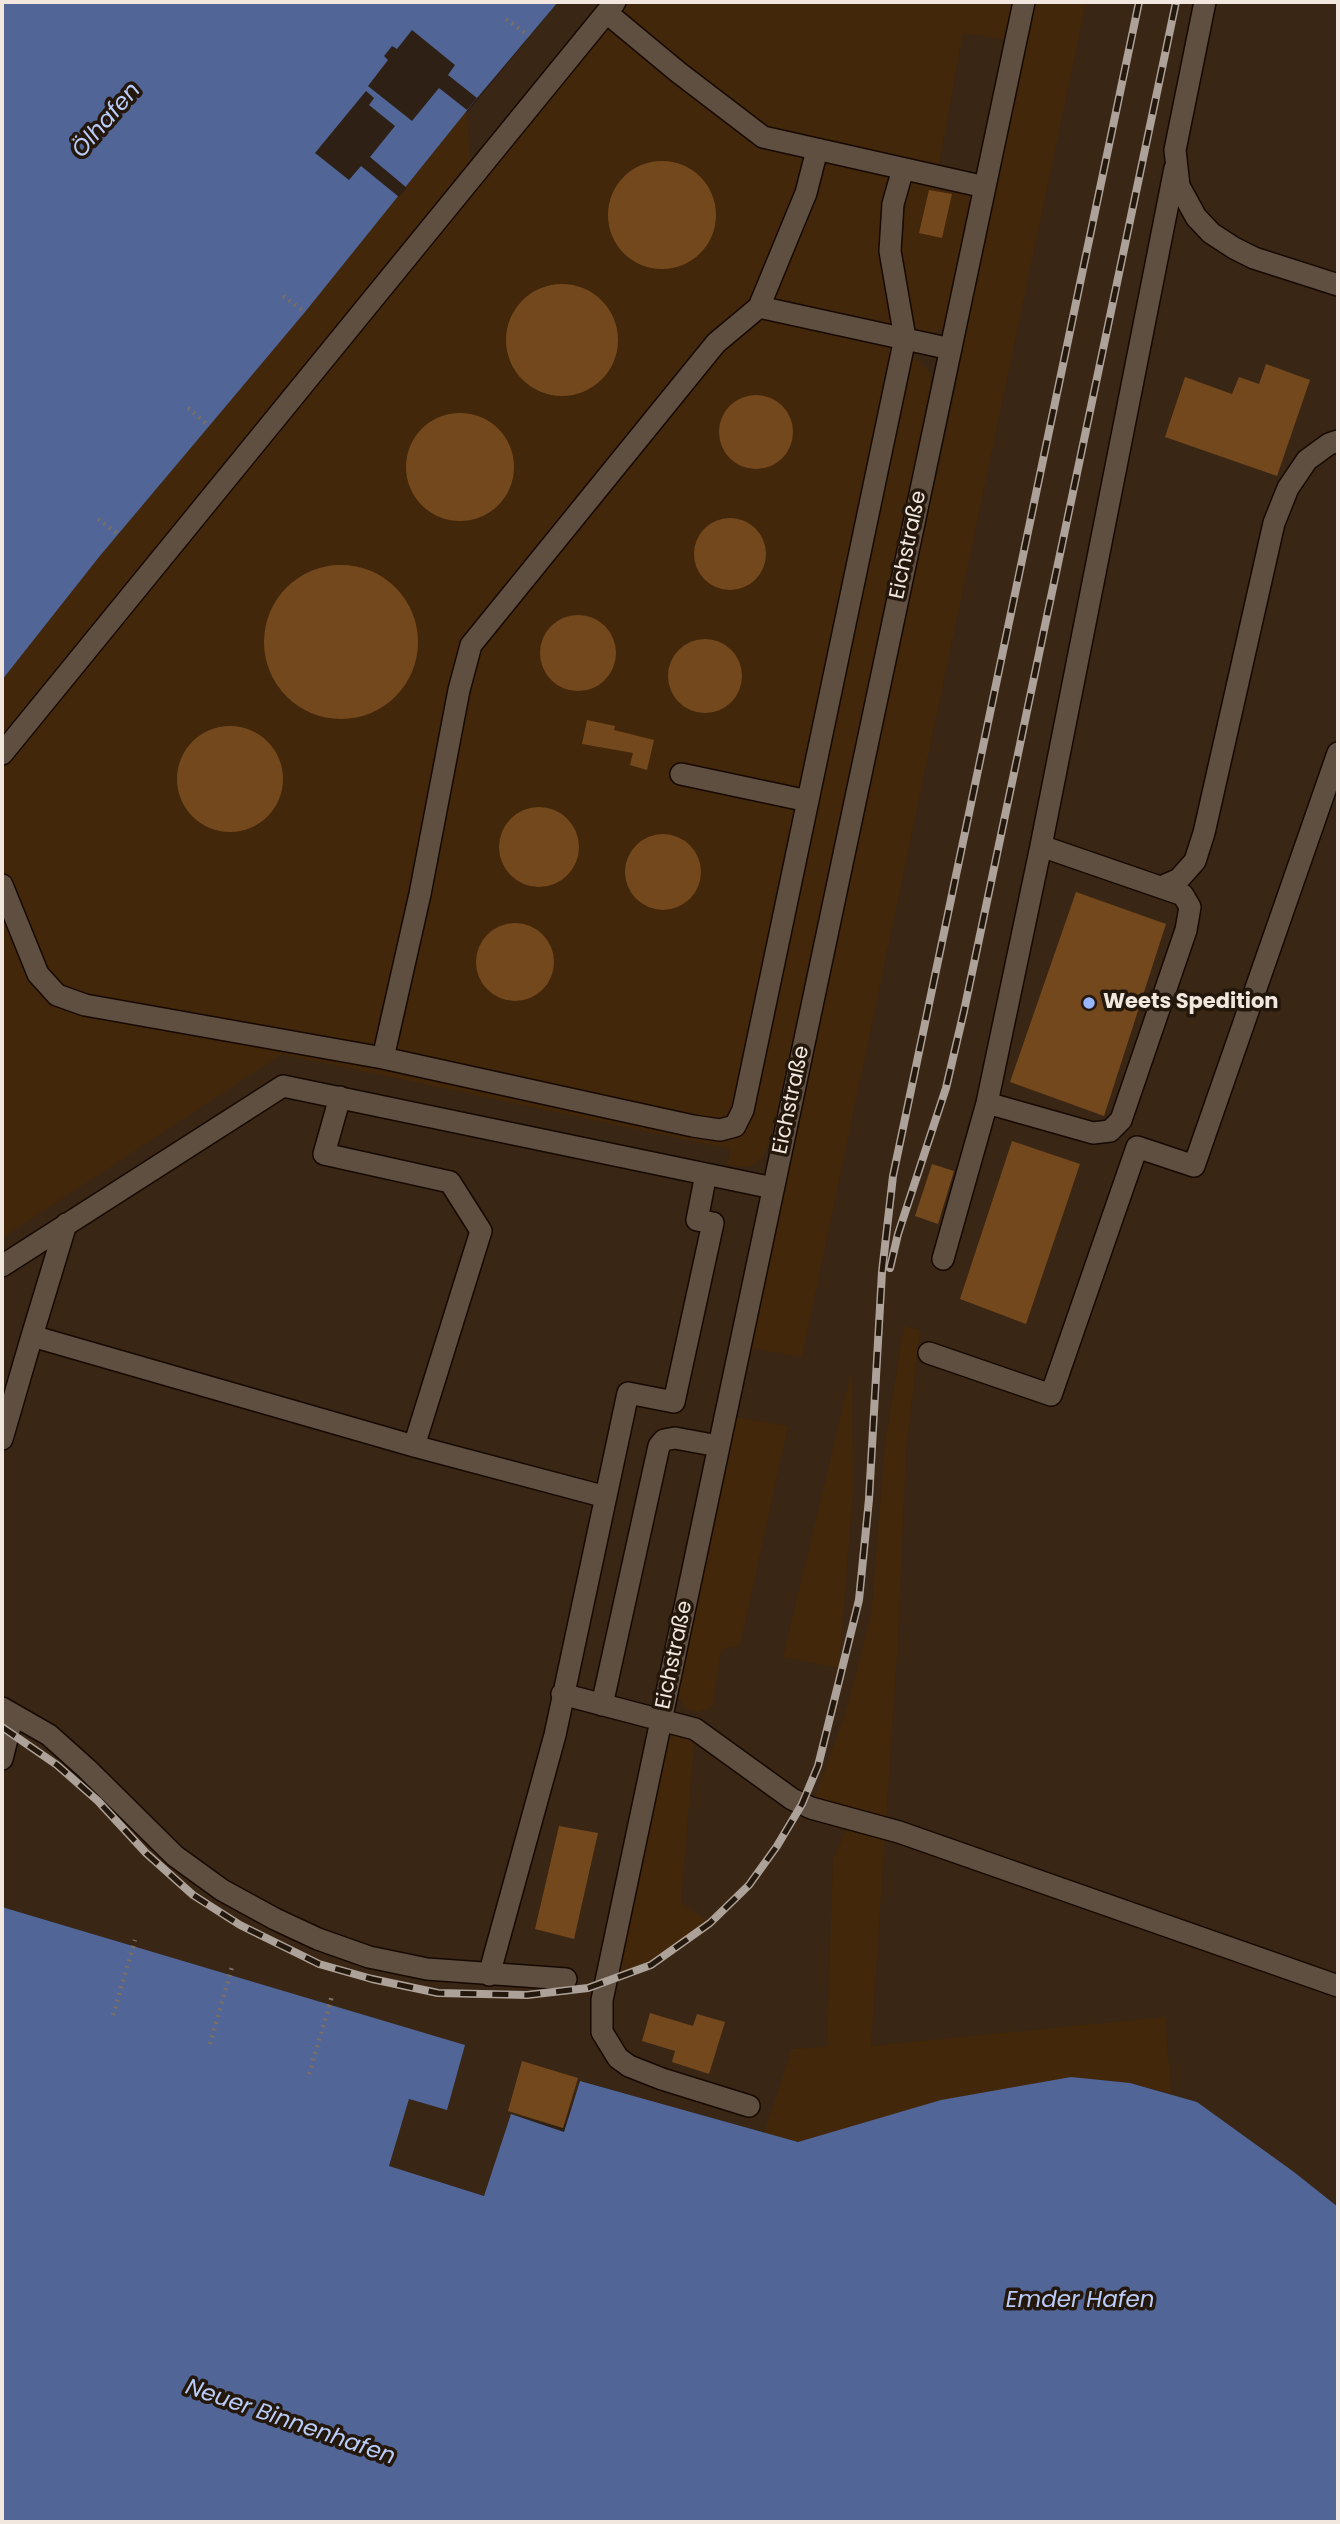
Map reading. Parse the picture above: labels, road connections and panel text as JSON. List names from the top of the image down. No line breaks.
{"streets":{"street":["Eichstraße"]},"water":["Ölhafen","Emder Hafen","Neuer Binnenhafen"],"places":["Weets Spedition"]}
